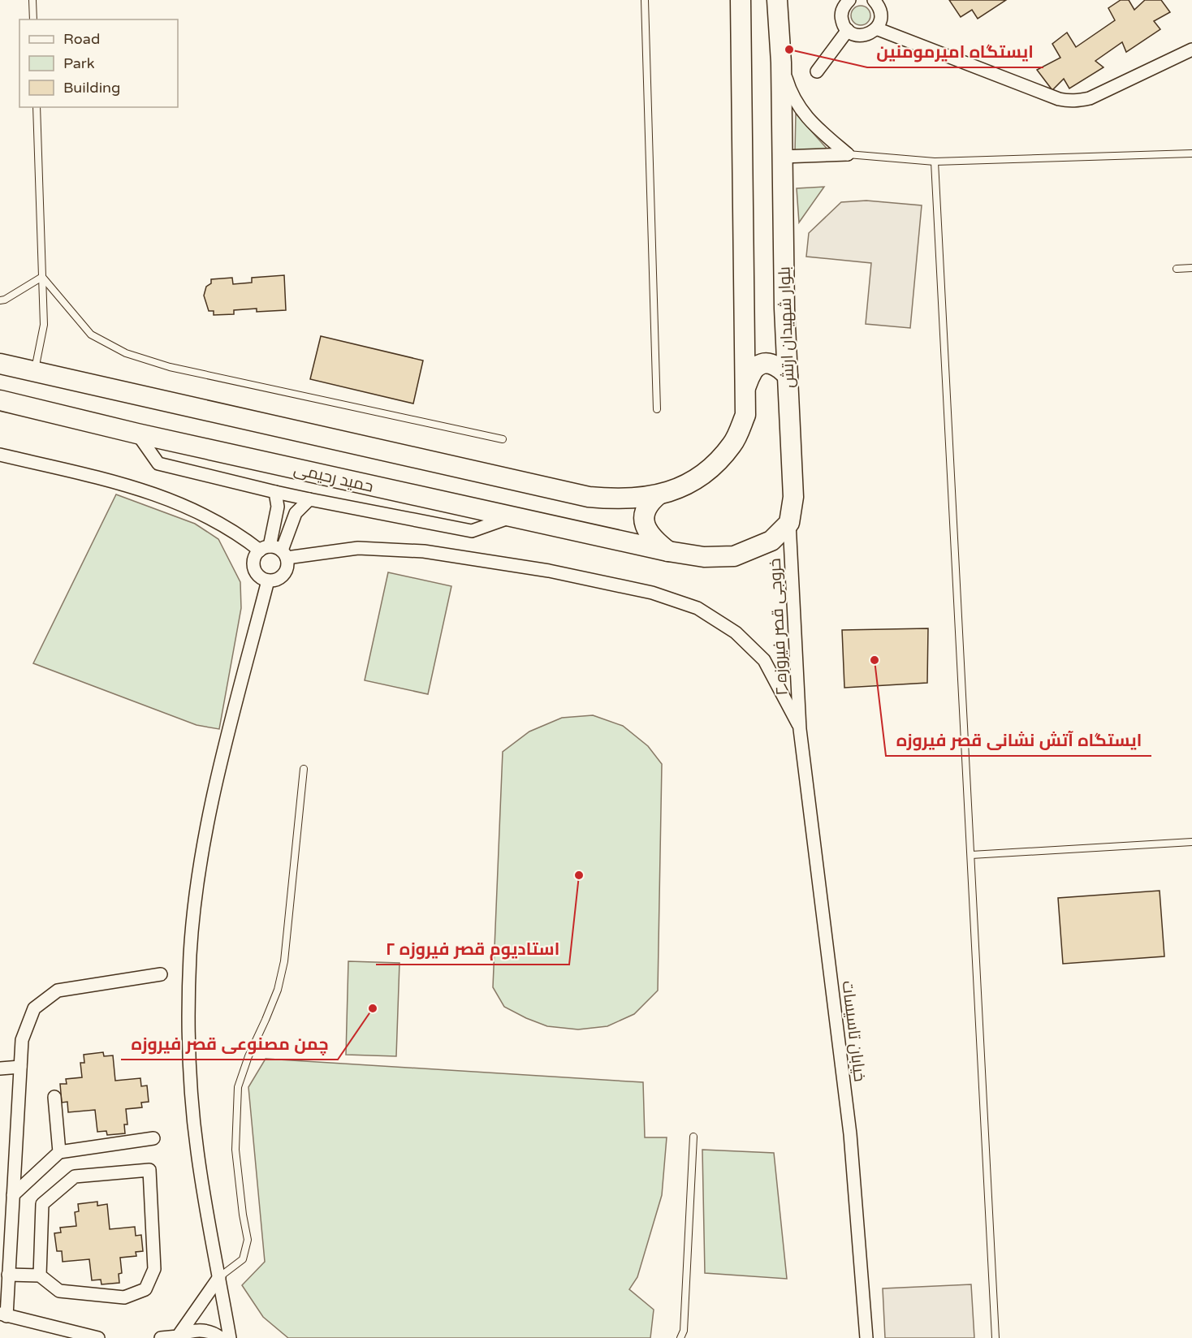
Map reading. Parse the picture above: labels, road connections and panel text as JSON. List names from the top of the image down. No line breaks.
{"streets":{"main road":["بلوار شهیدان ارتش","حمید رحیمی"],"street":["خروجی قصر فیروزه ۲","خیابان تاسیسات"]},"crossings":[["بلوار شهیدان ارتش","خروجی قصر فیروزه ۲"],["خروجی قصر فیروزه ۲","خیابان تاسیسات"]],"places":["ایستگاه امیرمومنین","ایستگاه آتش نشانی قصر فیروزه","استادیوم قصر فیروزه ۲","چمن مصنوعی قصر فیروزه"],"legend":["Road","Park","Building"]}
